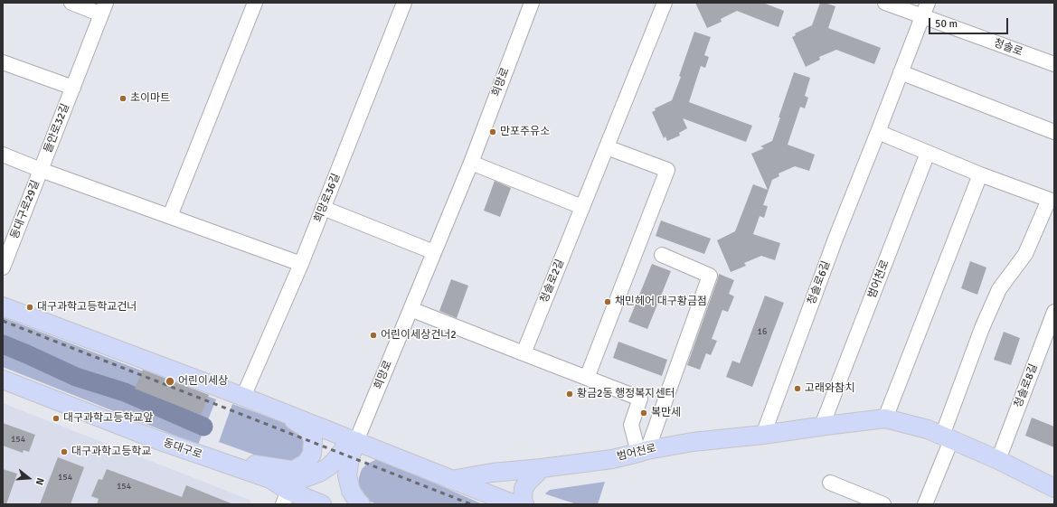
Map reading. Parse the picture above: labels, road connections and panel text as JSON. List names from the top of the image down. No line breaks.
{"streets":{"main road":["범어천로","동대구로"],"street":["청솔로","희망로","들안로32길","희망로36길","동대구로29길","청솔로2길","청솔로6길","청솔로8길"]},"crossings":[["청솔로","청솔로6길"],["들안로32길","동대구로29길"],["범어천로","청솔로6길"],["범어천로","청솔로8길"]],"places":["초이마트","만포주유소","채민헤어 대구황금점","대구과학고등학교건너","어린이세상건너2","어린이세상","고래와참치","황금2동 행정복지센터","복만세","대구과학고등학교앞","대구과학고등학교"],"house_numbers":["16","154","154","154"],"scale_bar":"50 m","north":"right"}
